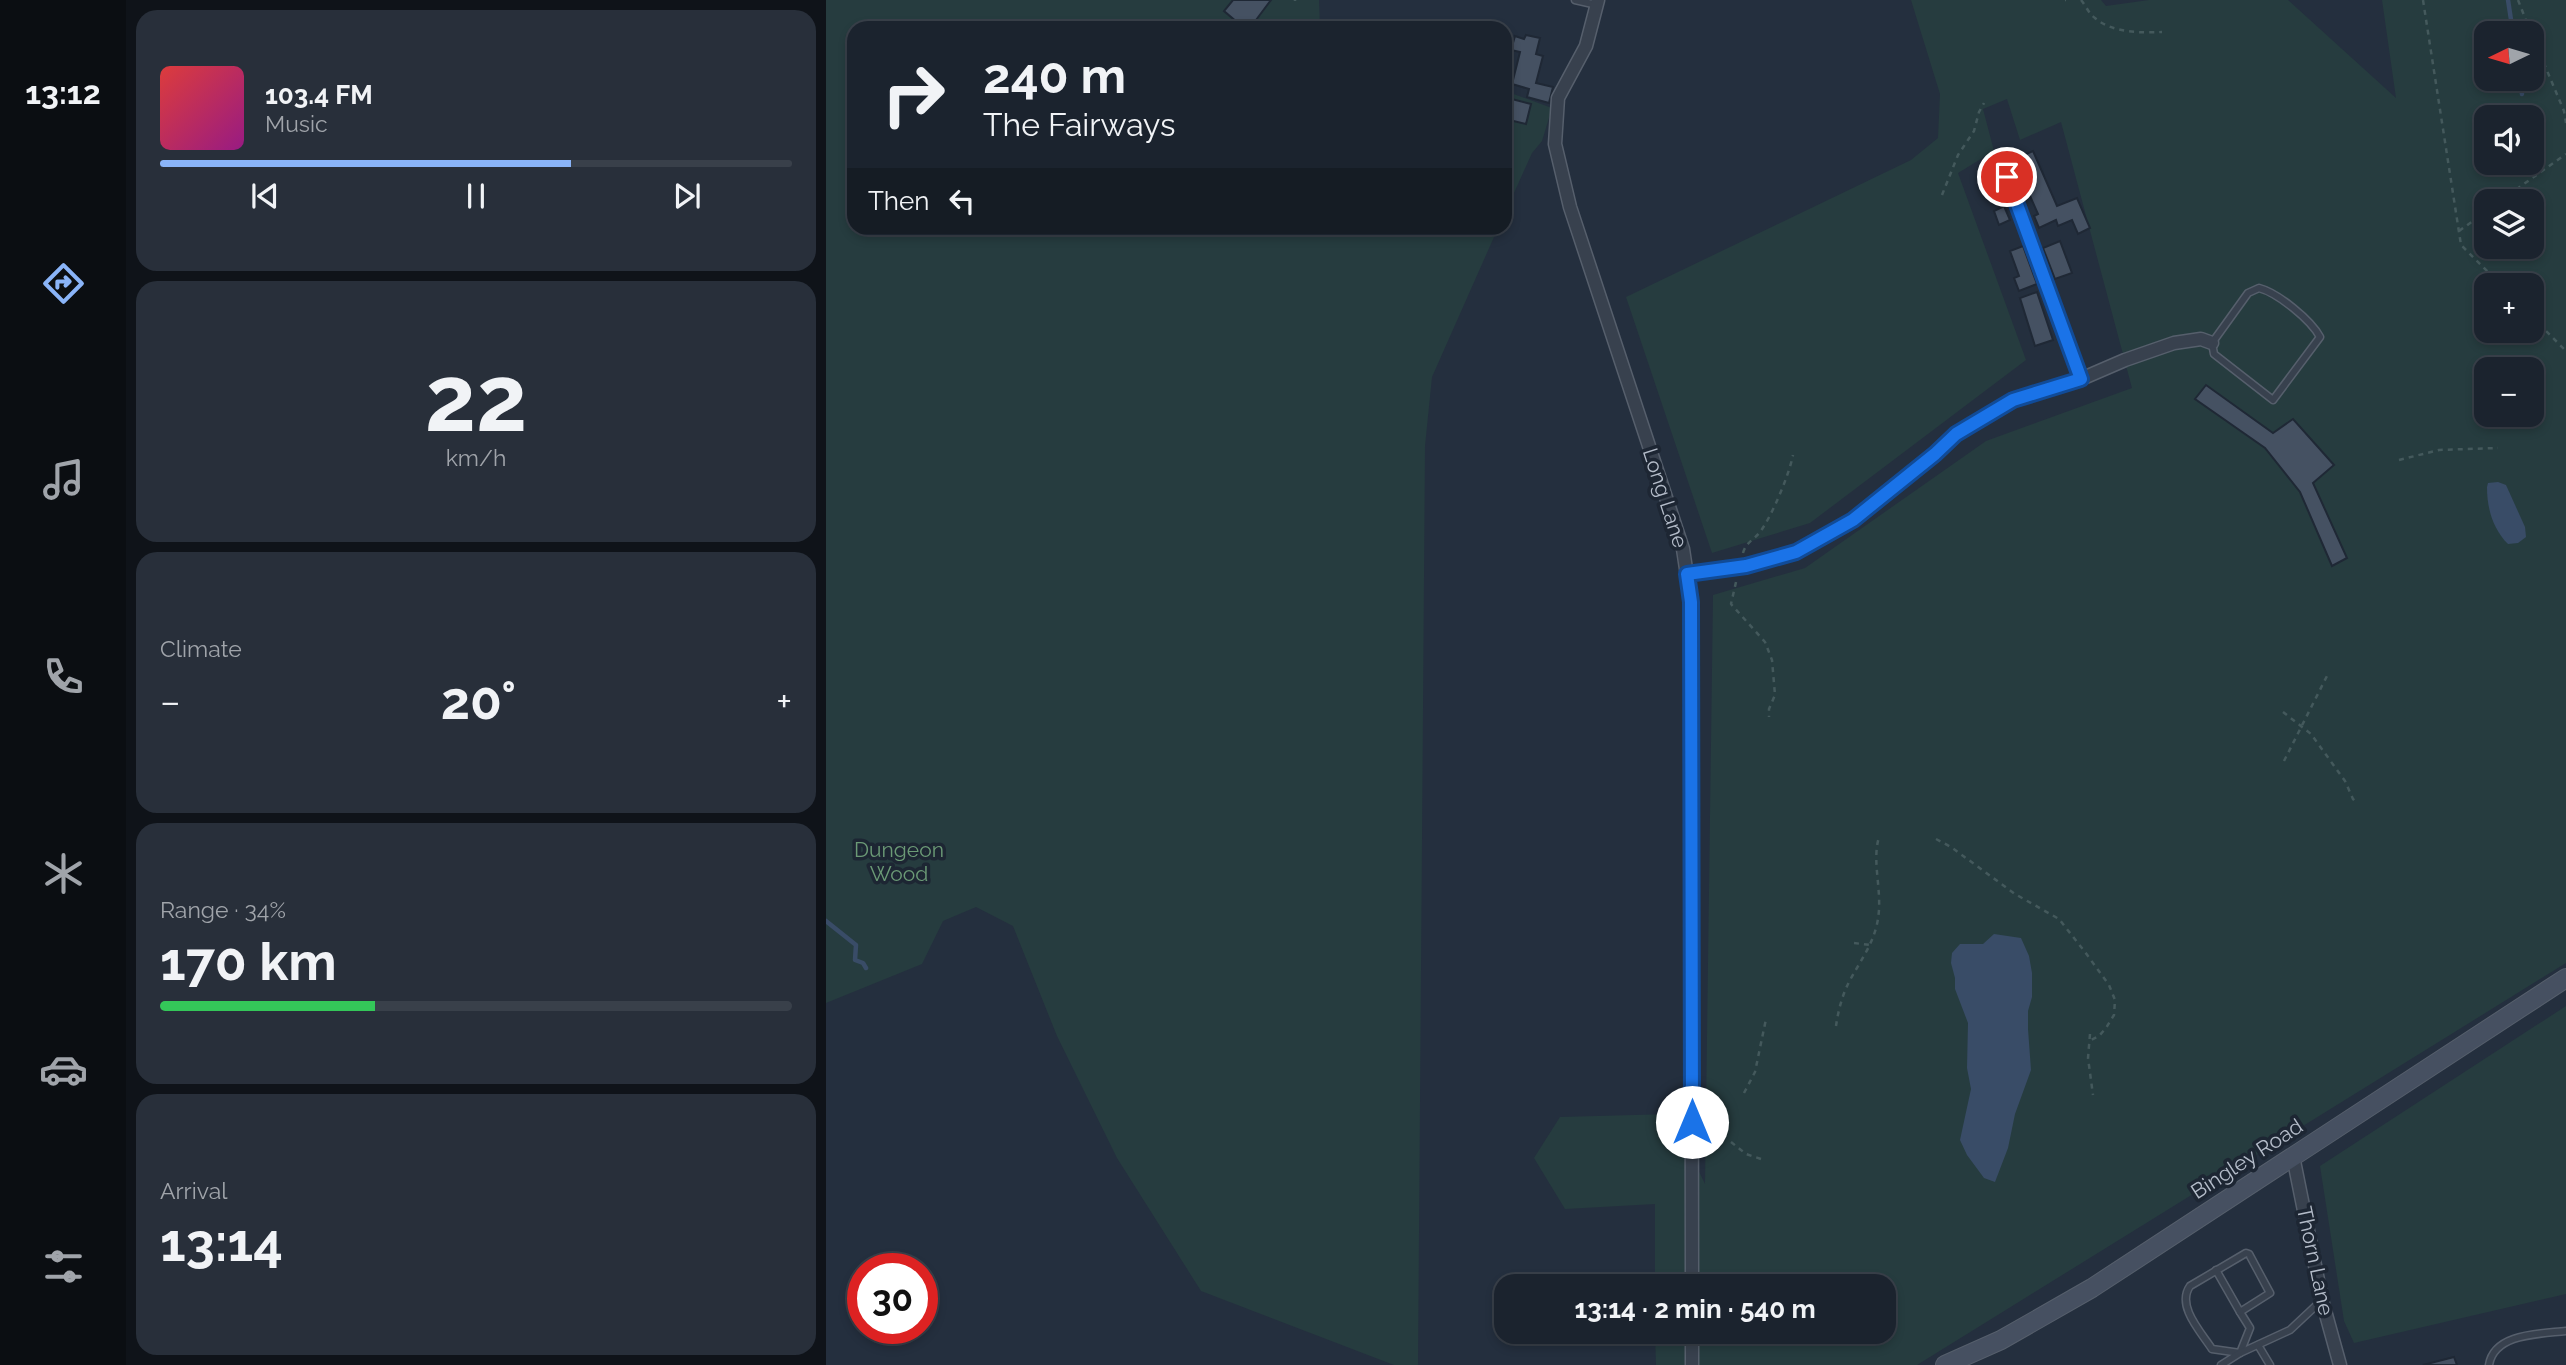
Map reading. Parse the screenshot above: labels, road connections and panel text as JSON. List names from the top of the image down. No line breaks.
{"streets":{"main road":["Bingley Road"],"street":["Long Lane","Thorn Lane"]},"crossings":[["Bingley Road","Thorn Lane"]],"parks":["Dungeon Wood"],"north":"left","page":{"tabs":"13:12","map_buttons":["+","−"],"turn":["240 m","The Fairways"],"song":["103.4 FM","Music"],"then":"Then","tile":[["22","km/h"],"Climate",["Range · 34%","170 km"],["Arrival","13:14"]],"heat":["−","20°","+"],"limit":"30","trip":"13:14 · 2 min · 540 m"}}
